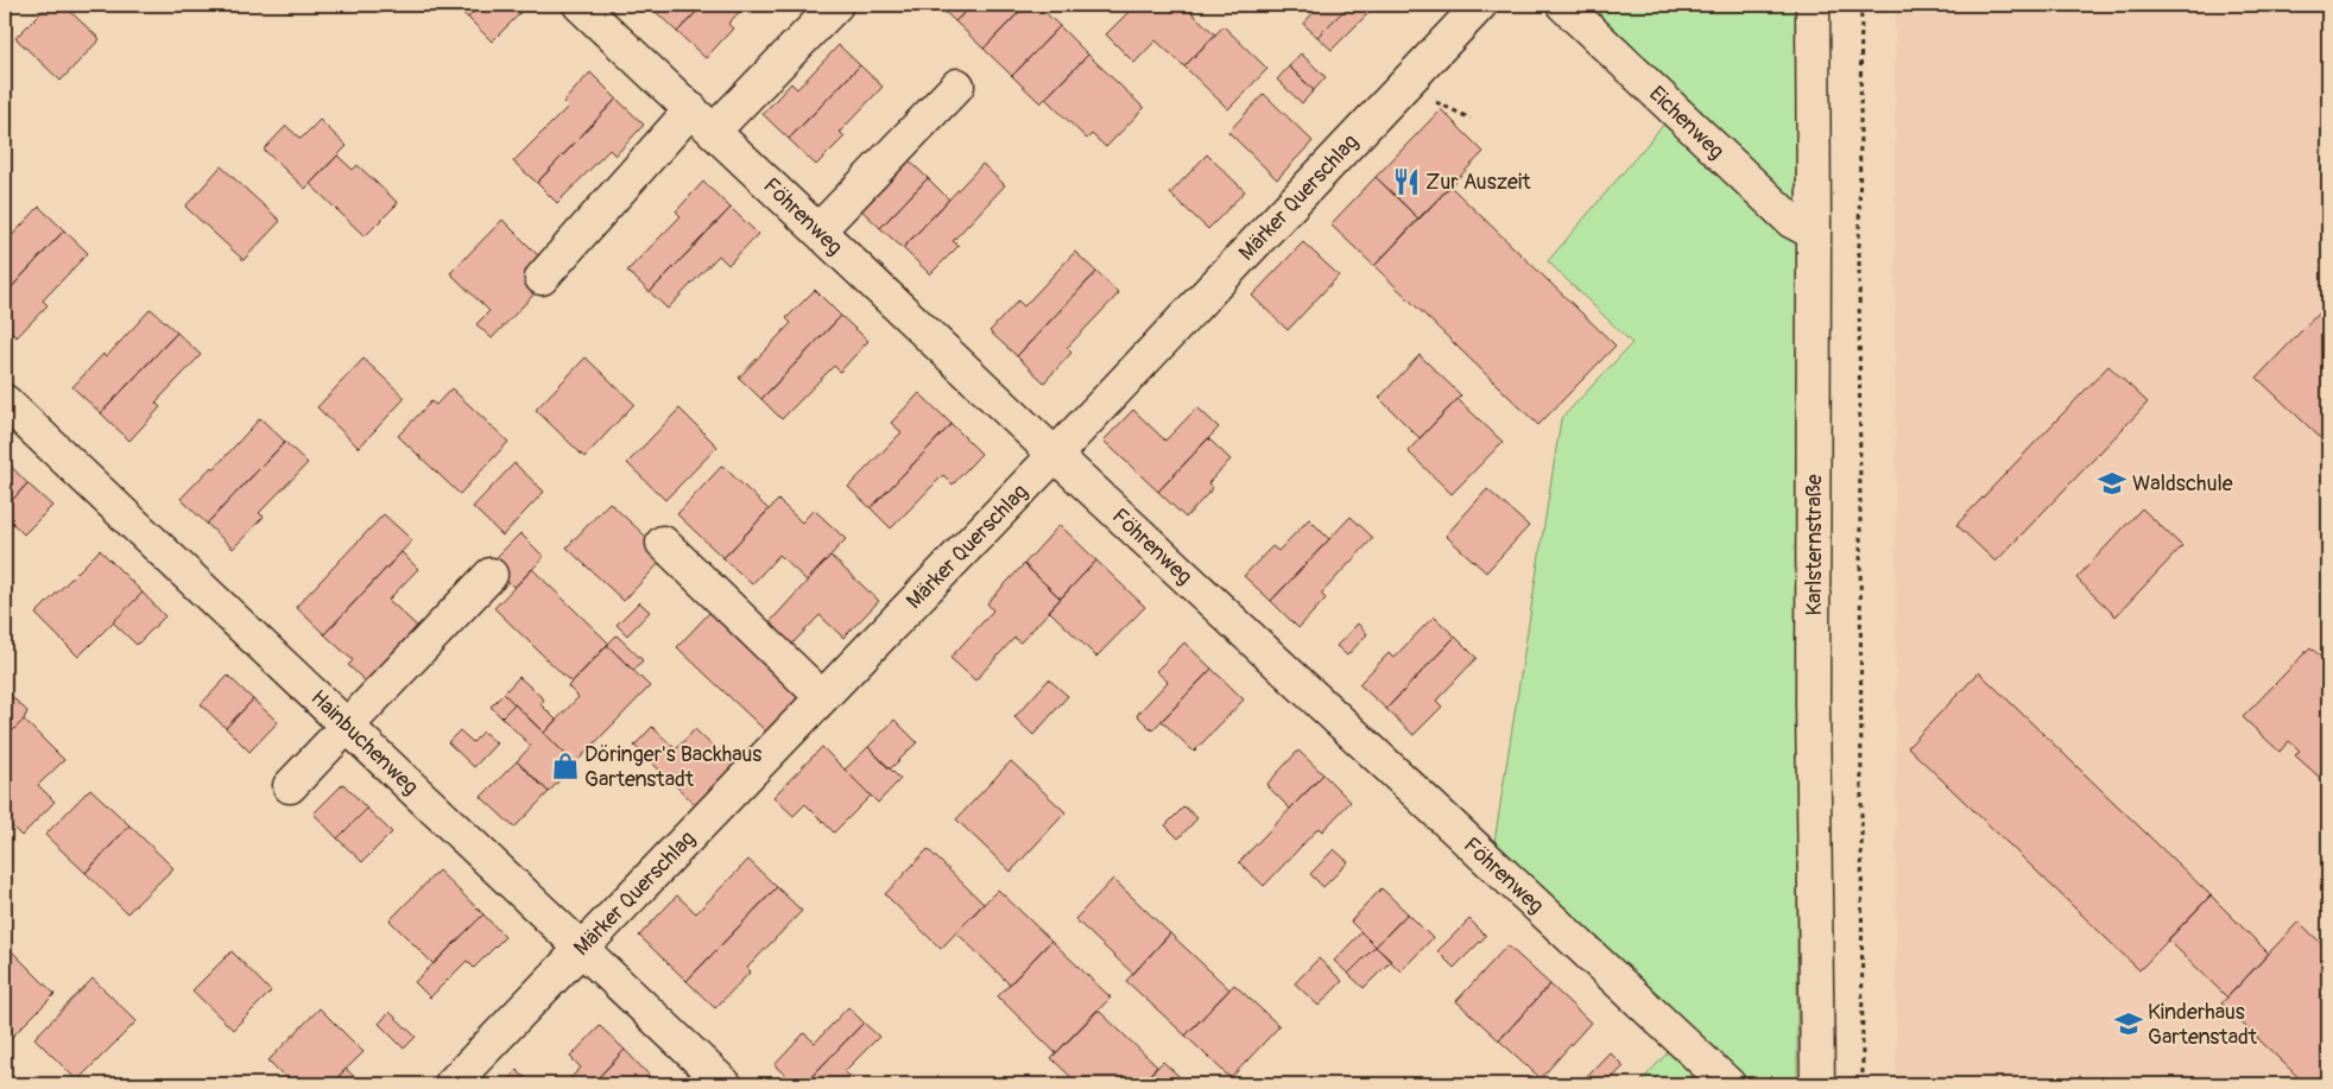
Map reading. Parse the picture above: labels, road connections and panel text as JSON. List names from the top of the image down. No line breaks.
{"streets":{"street":["Eichenweg","Märker Querschlag","Föhrenweg","Karlsternstraße","Hainbuchenweg"]},"crossings":[["Eichenweg","Karlsternstraße"],["Märker Querschlag","Föhrenweg"],["Märker Querschlag","Hainbuchenweg"]],"places":{"restaurant":["Zur Auszeit"],"school or university":["Waldschule","Kinderhaus Gartenstadt"],"shop":["Döringer's Backhaus Gartenstadt"]}}
